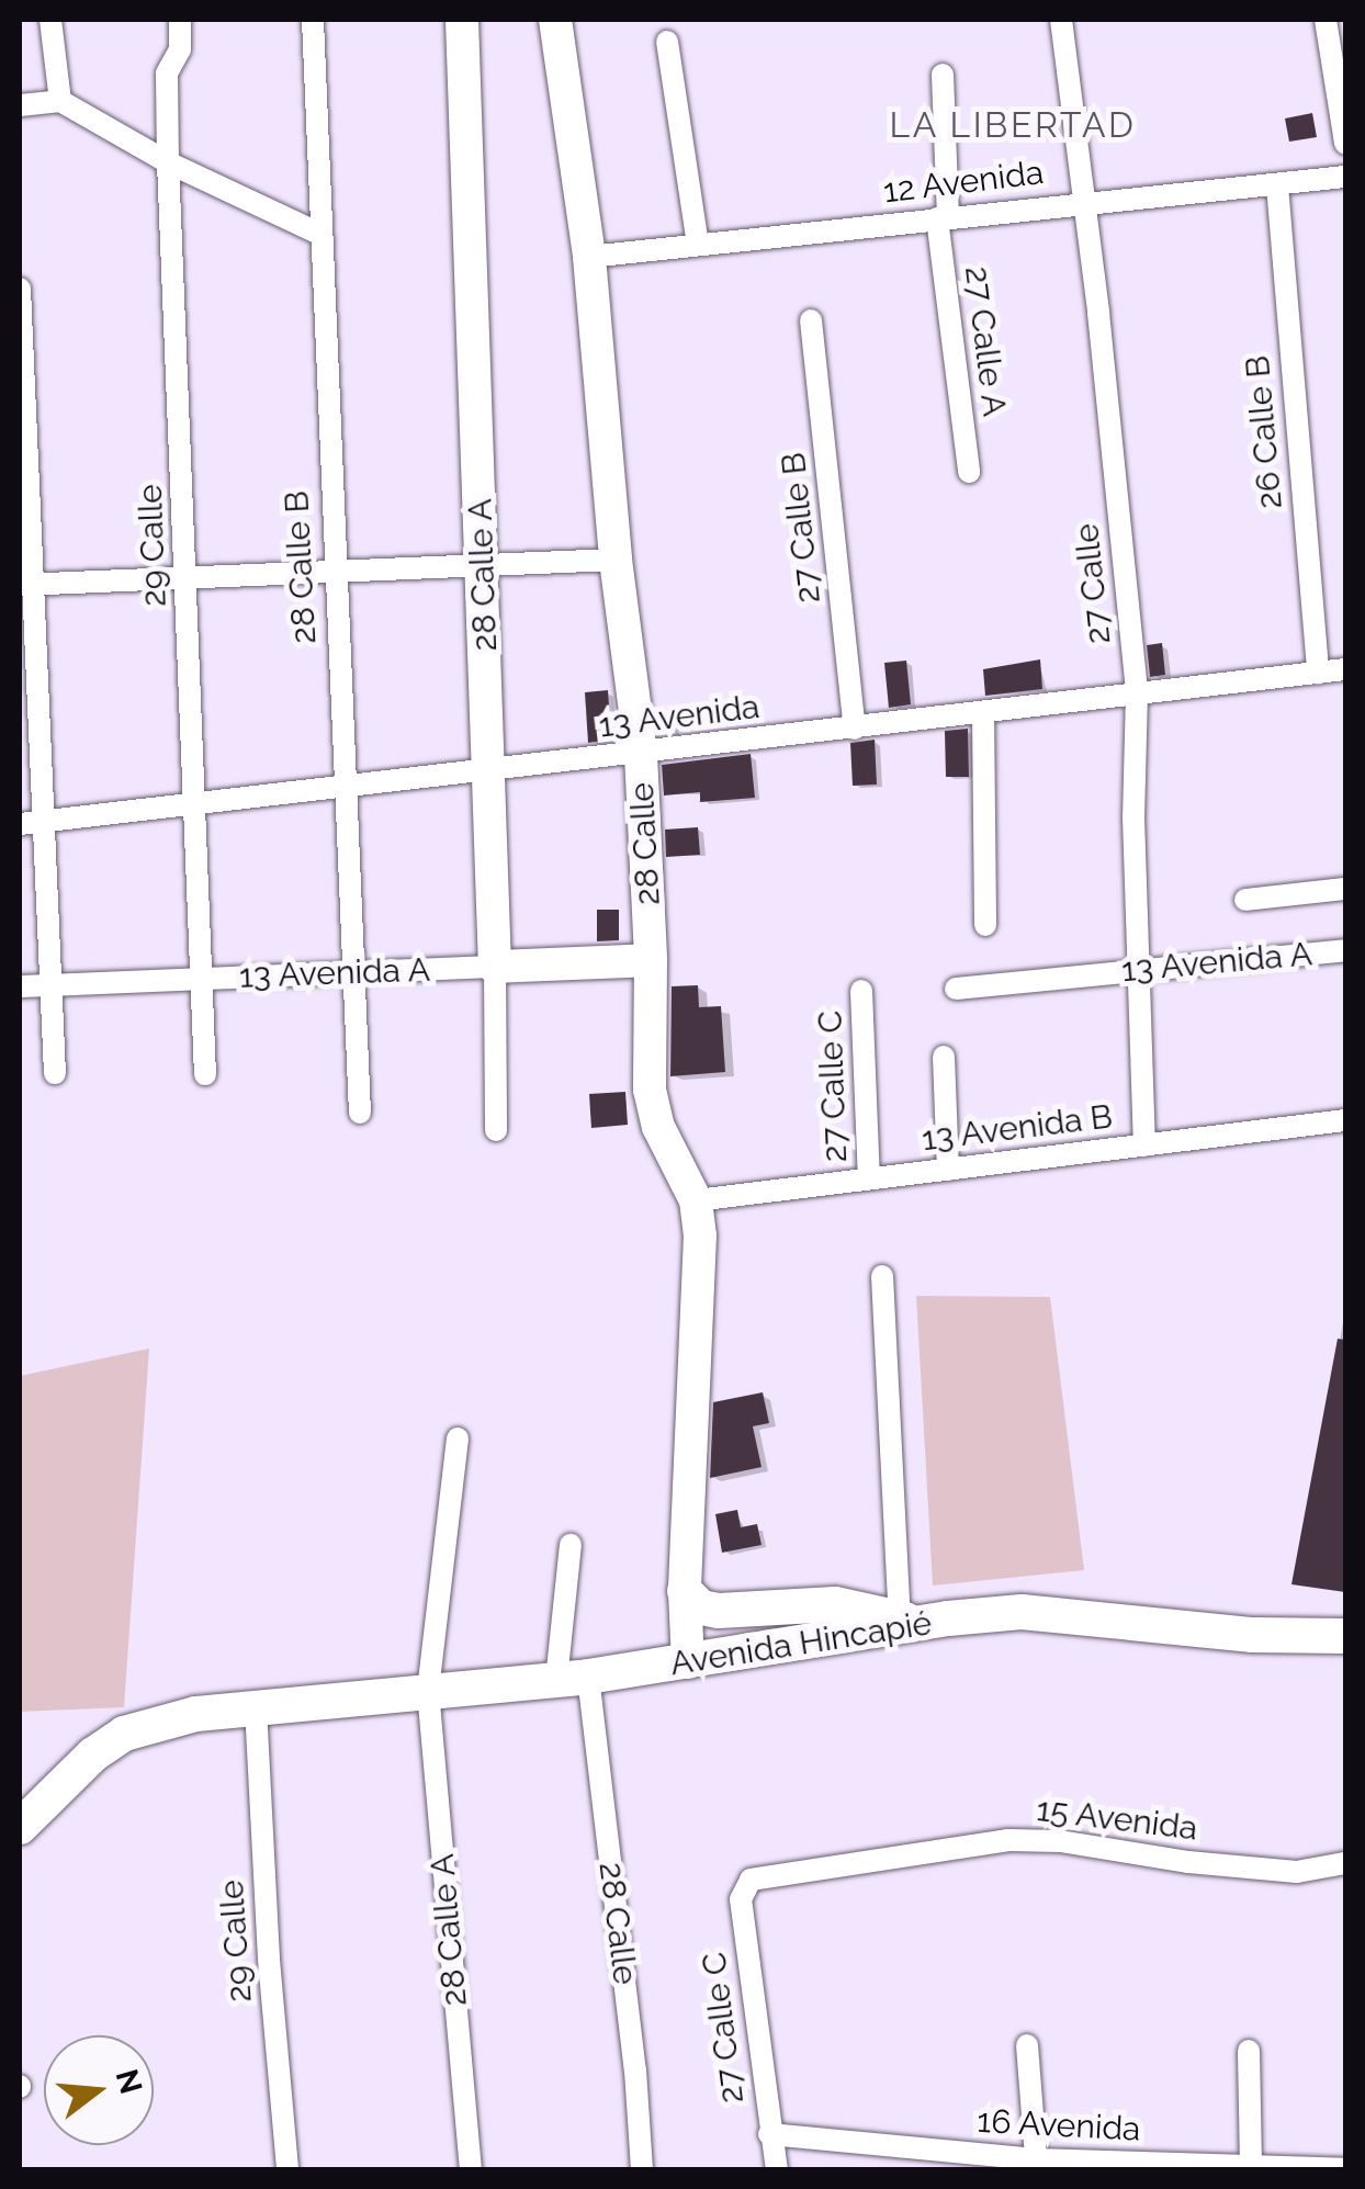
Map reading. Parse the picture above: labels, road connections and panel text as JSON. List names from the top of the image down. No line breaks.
{"streets":{"main road":["28 Calle A","28 Calle","13 Avenida A","Avenida Hincapié"],"street":["12 Avenida","27 Calle A","26 Calle B","27 Calle B","29 Calle","28 Calle B","27 Calle","13 Avenida","27 Calle C","13 Avenida B","15 Avenida","16 Avenida"]},"crossings":[["12 Avenida","27 Calle A"],["12 Avenida","26 Calle B"],["12 Avenida","27 Calle"],["12 Avenida","28 Calle"],["26 Calle B","13 Avenida"],["27 Calle B","13 Avenida"],["29 Calle","13 Avenida"],["29 Calle","13 Avenida A"],["29 Calle","Avenida Hincapié"],["28 Calle B","13 Avenida"],["28 Calle B","13 Avenida A"],["28 Calle A","13 Avenida"],["28 Calle A","13 Avenida A"],["28 Calle A","Avenida Hincapié"],["27 Calle","13 Avenida"],["27 Calle","13 Avenida A"],["27 Calle","13 Avenida B"],["13 Avenida","28 Calle"],["28 Calle","13 Avenida A"],["28 Calle","13 Avenida B"],["28 Calle","Avenida Hincapié"],["27 Calle C","13 Avenida B"],["27 Calle C","15 Avenida"],["27 Calle C","16 Avenida"]],"districts":["LA LIBERTAD"],"north":"right"}
